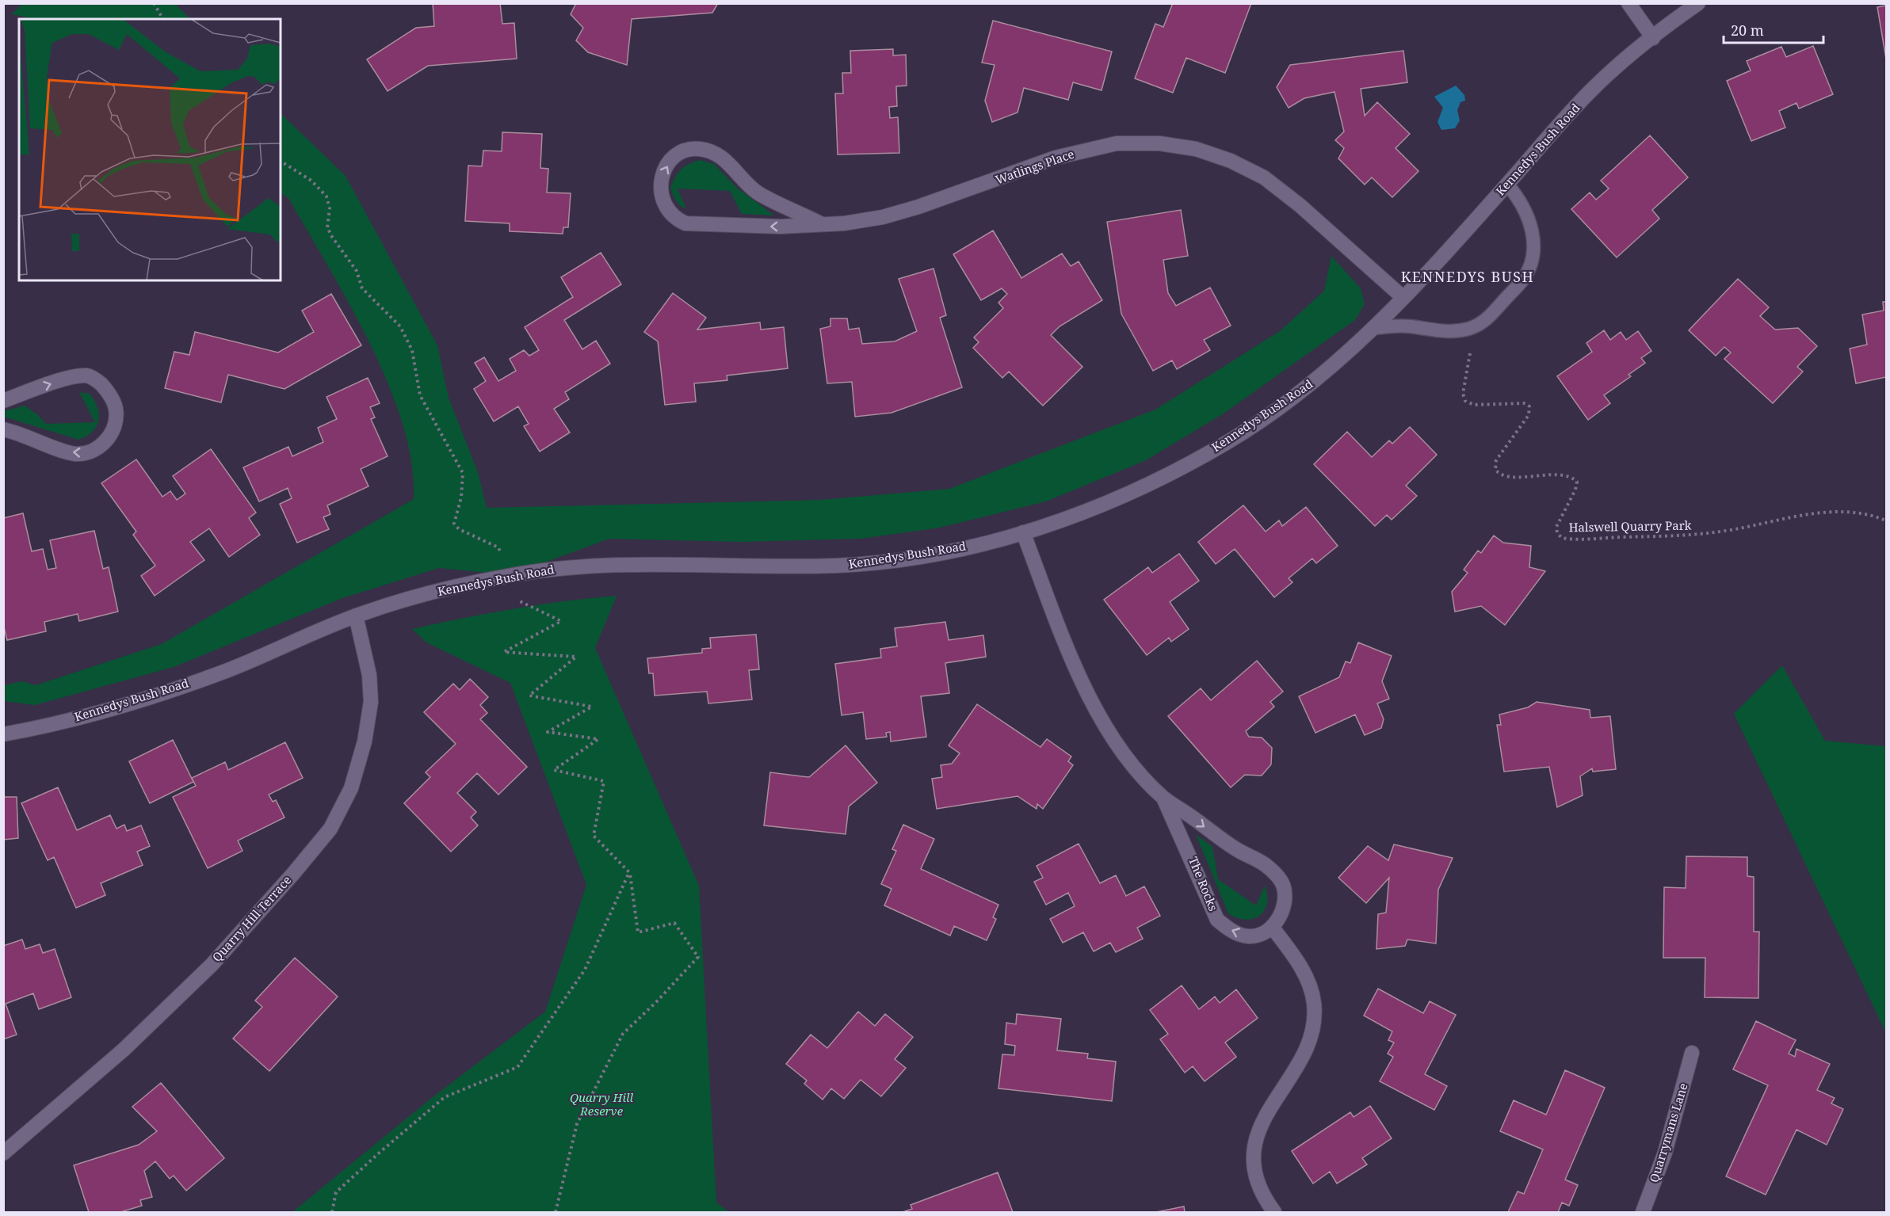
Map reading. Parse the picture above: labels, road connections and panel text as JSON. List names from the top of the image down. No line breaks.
{"streets":{"street":["Kennedys Bush Road","Watlings Place","The Rocks","Quarry Hill Terrace","Quarrymans Lane"],"path":["Halswell Quarry Park"]},"crossings":[["Kennedys Bush Road","Watlings Place"],["Kennedys Bush Road","The Rocks"],["Kennedys Bush Road","Quarry Hill Terrace"]],"districts":["KENNEDYS BUSH"],"parks":["Quarry Hill Reserve"],"scale_bar":"20 m"}
